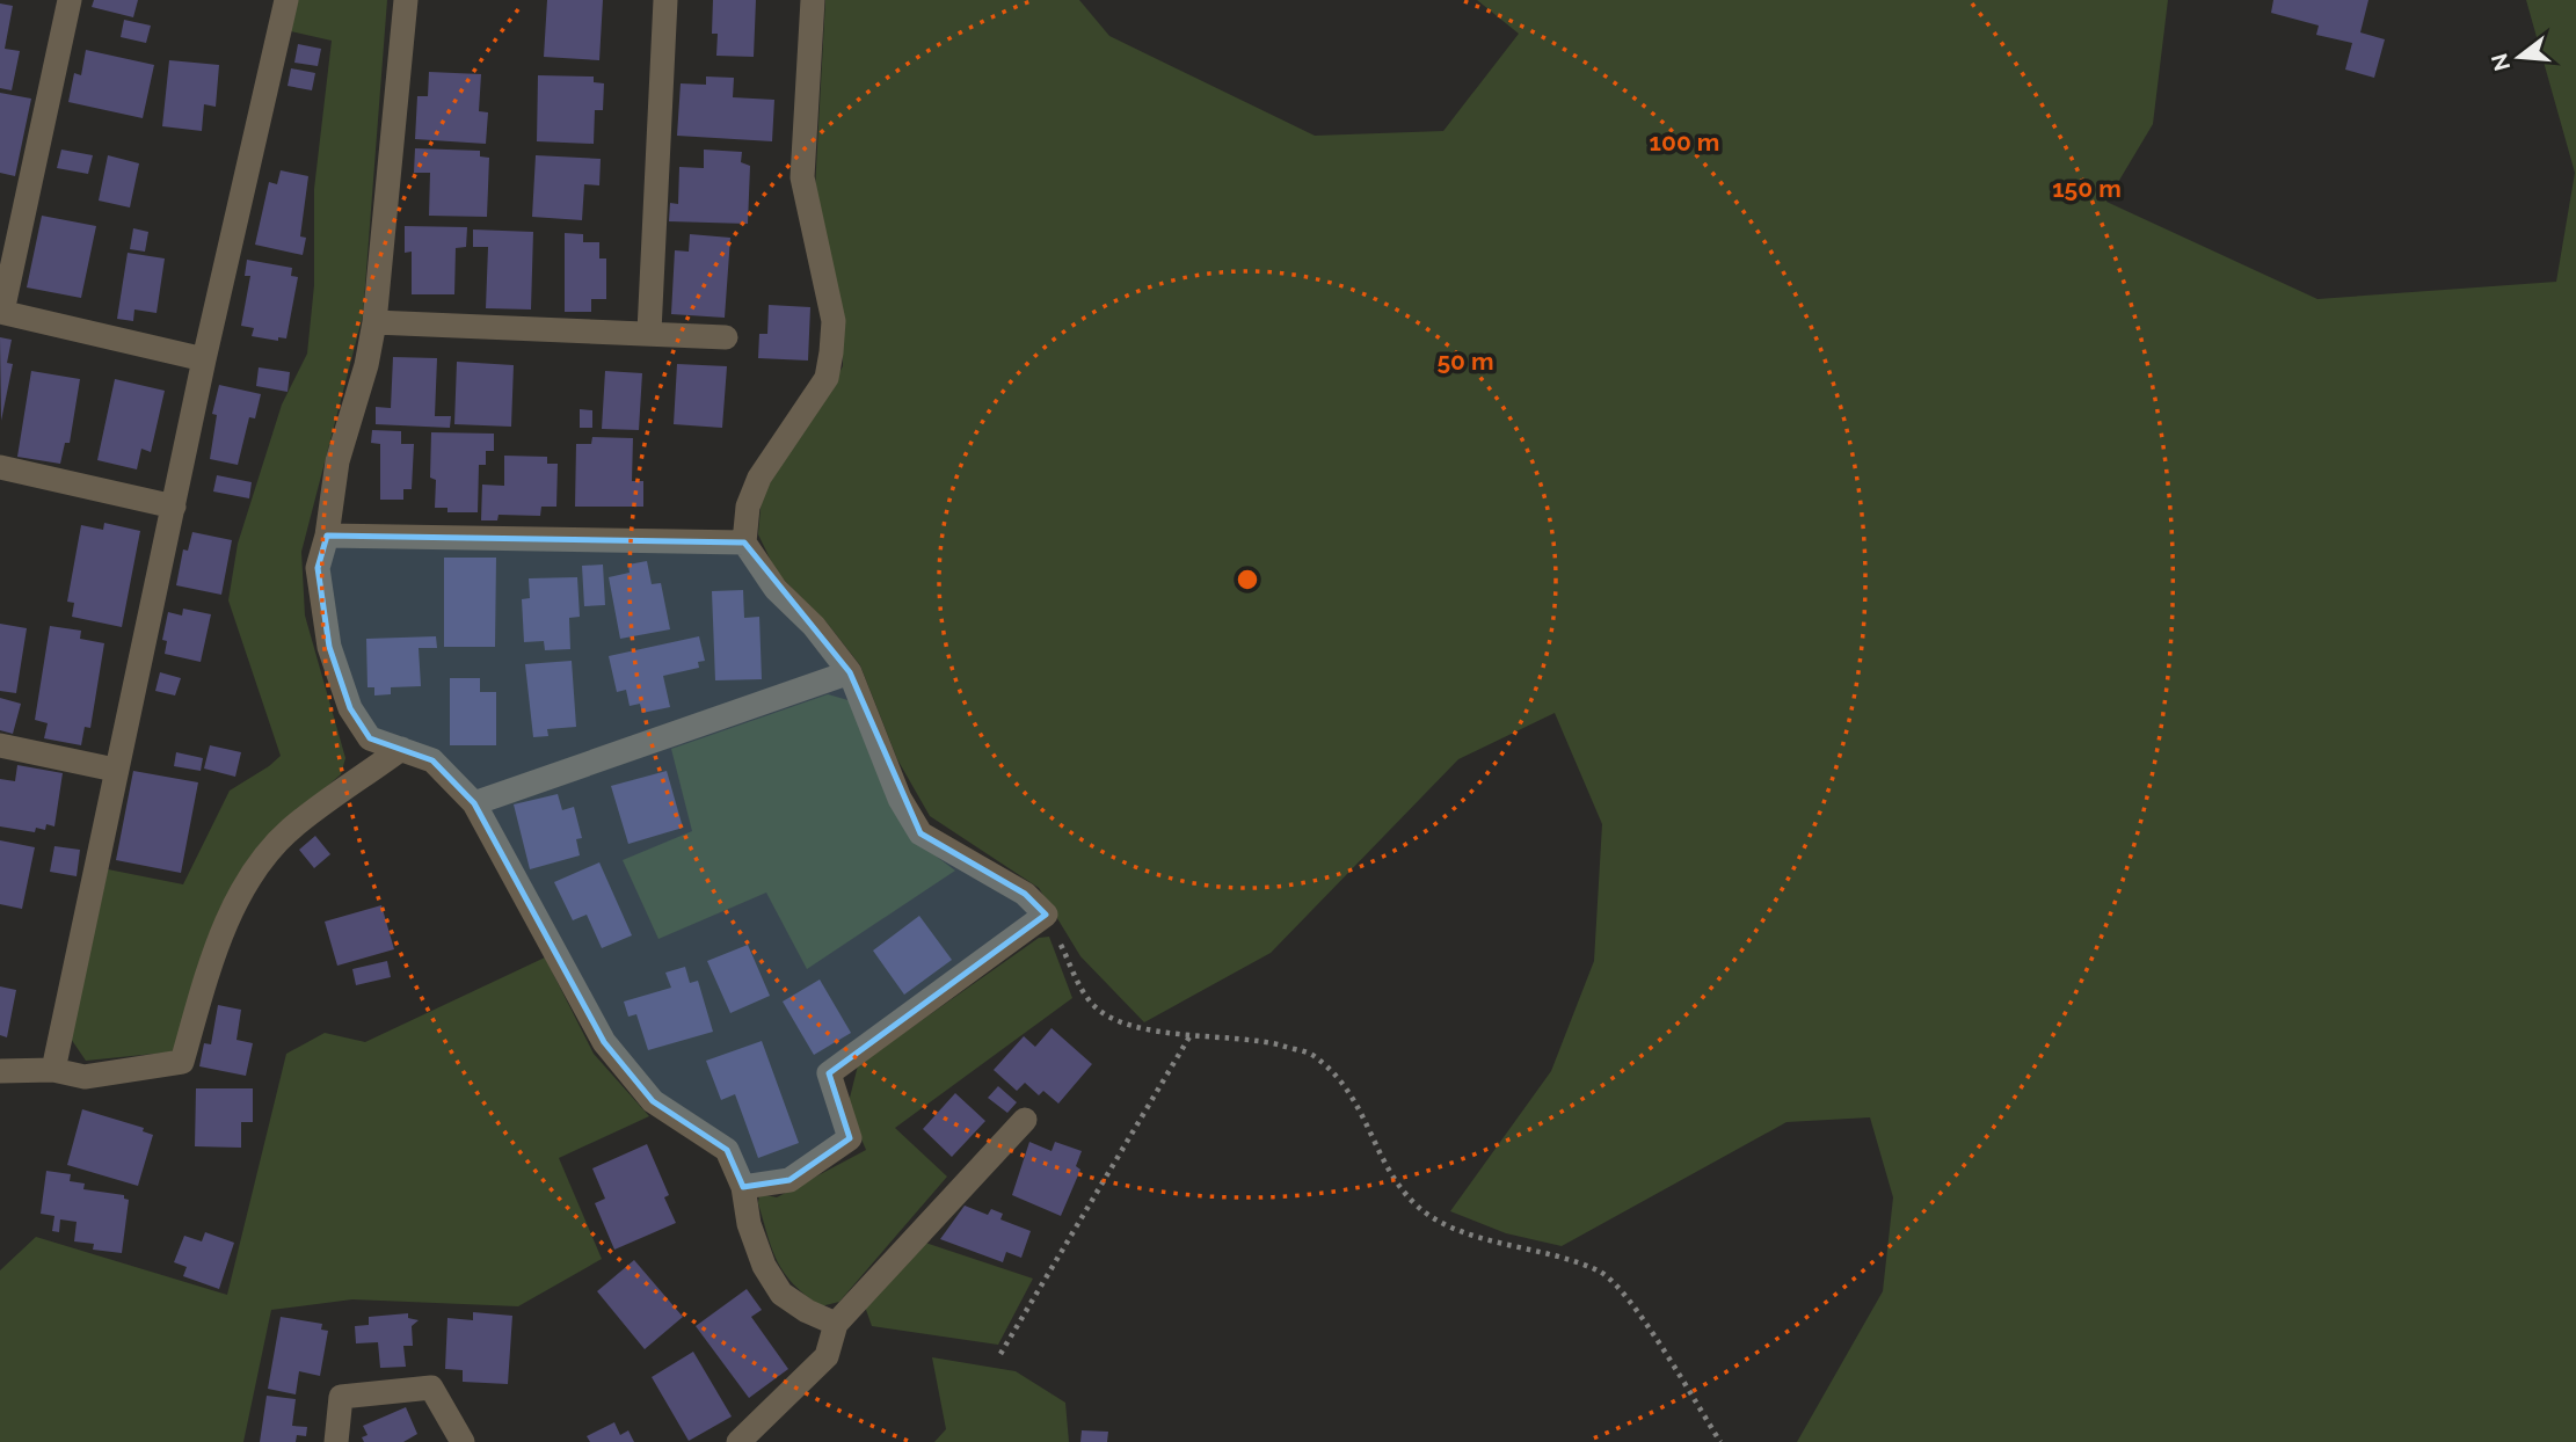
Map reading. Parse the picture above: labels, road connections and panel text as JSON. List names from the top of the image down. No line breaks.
{"north":"left","rings":["100 m","150 m","50 m"]}
